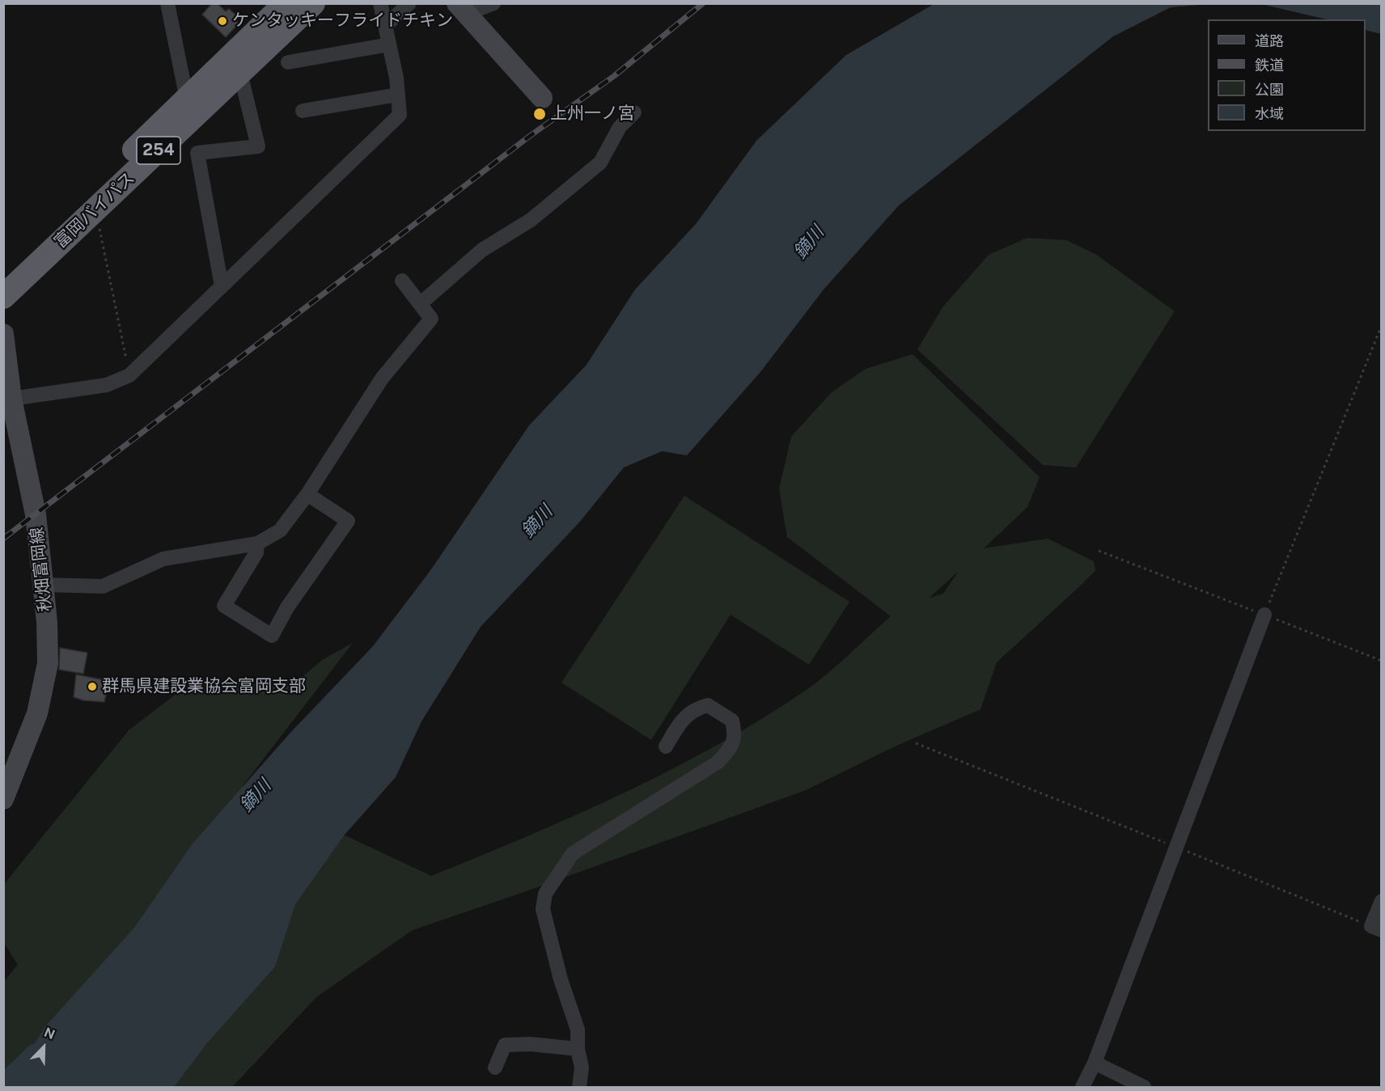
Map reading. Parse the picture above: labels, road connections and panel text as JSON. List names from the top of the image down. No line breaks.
{"streets":{"highway":["254","富岡バイパス"],"main road":["秋畑富岡線"]},"water":["鏑川"],"places":["ケンタッキーフライドチキン","上州一ノ宮","群馬県建設業協会富岡支部"],"legend":["道路","鉄道","公園","水域"],"north":"top right"}
